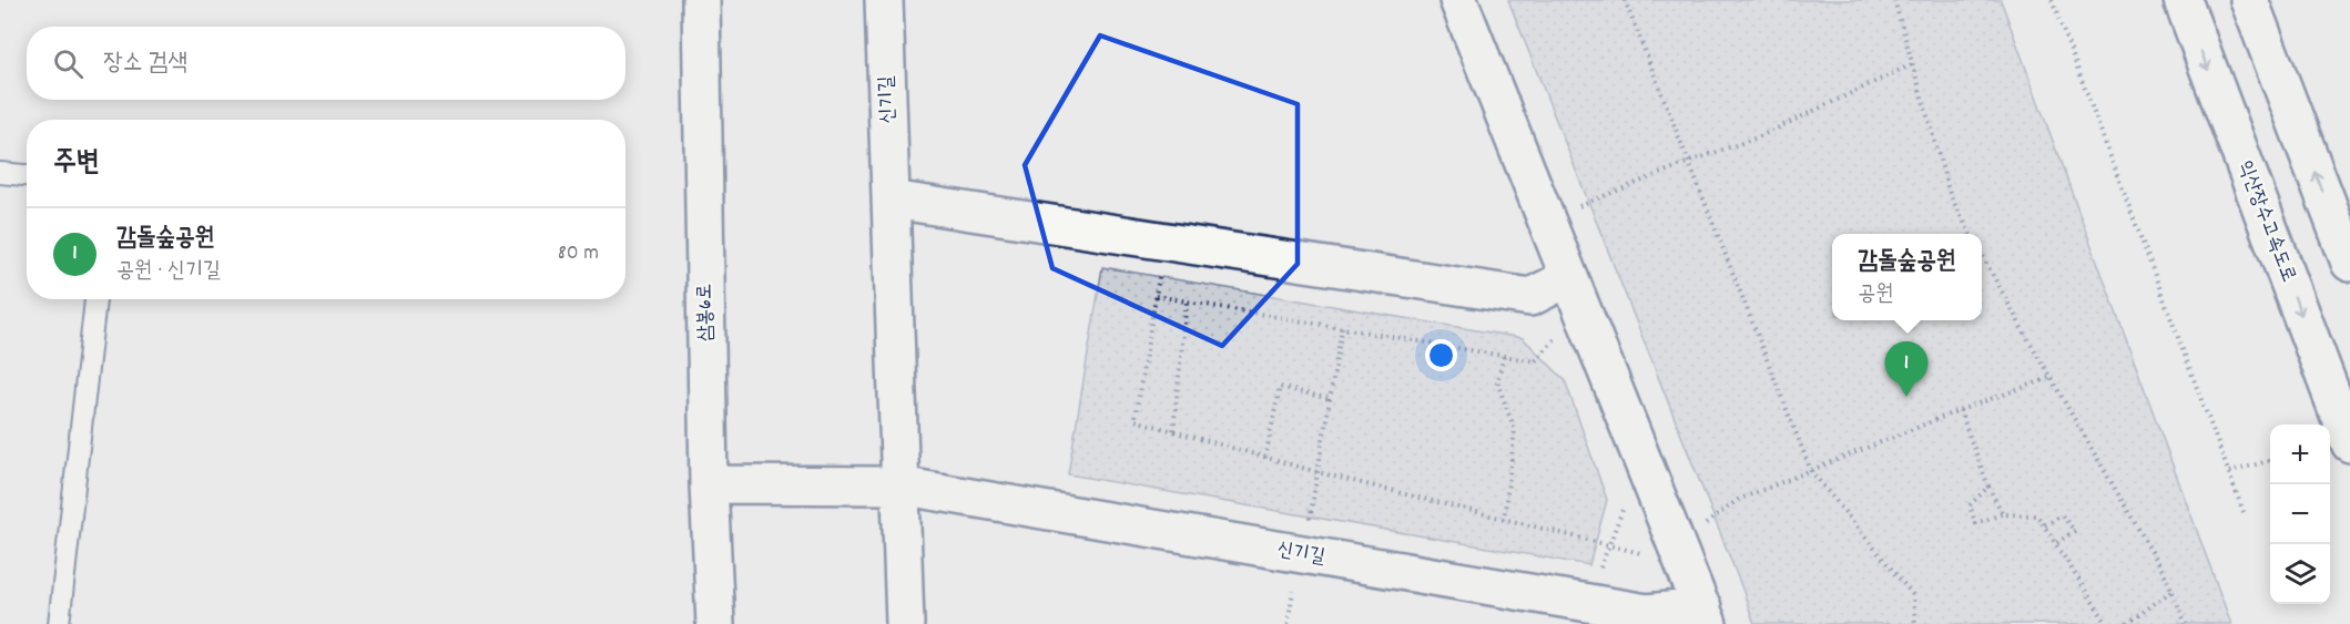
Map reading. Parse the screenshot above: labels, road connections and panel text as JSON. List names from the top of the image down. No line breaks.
{"streets":{"main road":["신기길","익산장수고속도로","삼봉6로"]},"crossings":[["신기길","삼봉6로"]],"page":{"search":"장소 검색","heading":"주변","list":[{"mark":"1","name":"감돌숲공원","note":"공원 · 신기길","value":"80 m"}],"popup":["감돌숲공원","공원"],"pins":"1","map_buttons":["+","−"]}}
